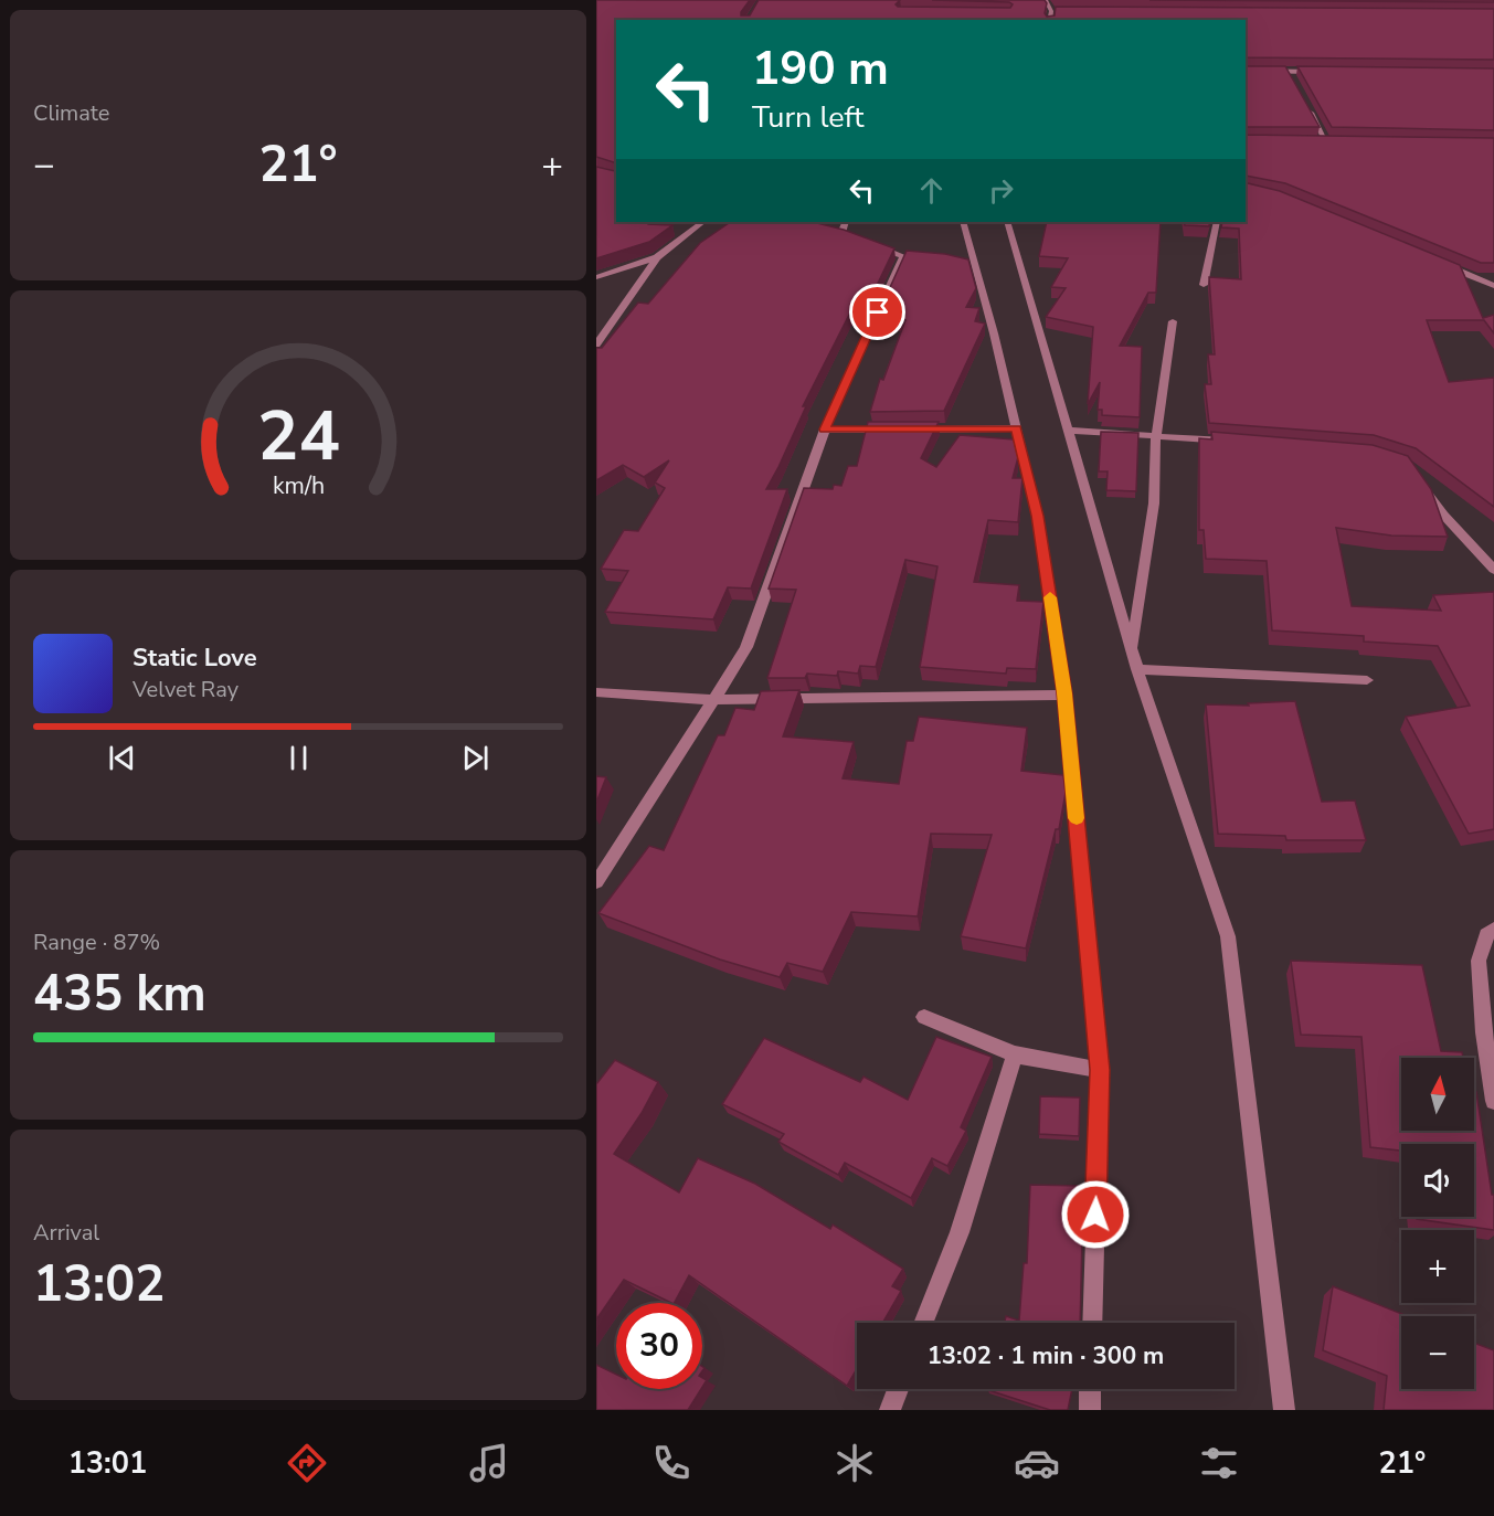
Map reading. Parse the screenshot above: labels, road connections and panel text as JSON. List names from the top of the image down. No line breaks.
{"north":"top","page":{"tile":["Climate",["Range · 87%","435 km"],["Arrival","13:02"]],"turn":["190 m","Turn left"],"heat":["−","21°","+"],"song":["Static Love","Velvet Ray"],"map_buttons":["+","−"],"limit":"30","trip":"13:02 · 1 min · 300 m","tabs":["13:01","21°"],"gauge":["24","km/h"]}}
